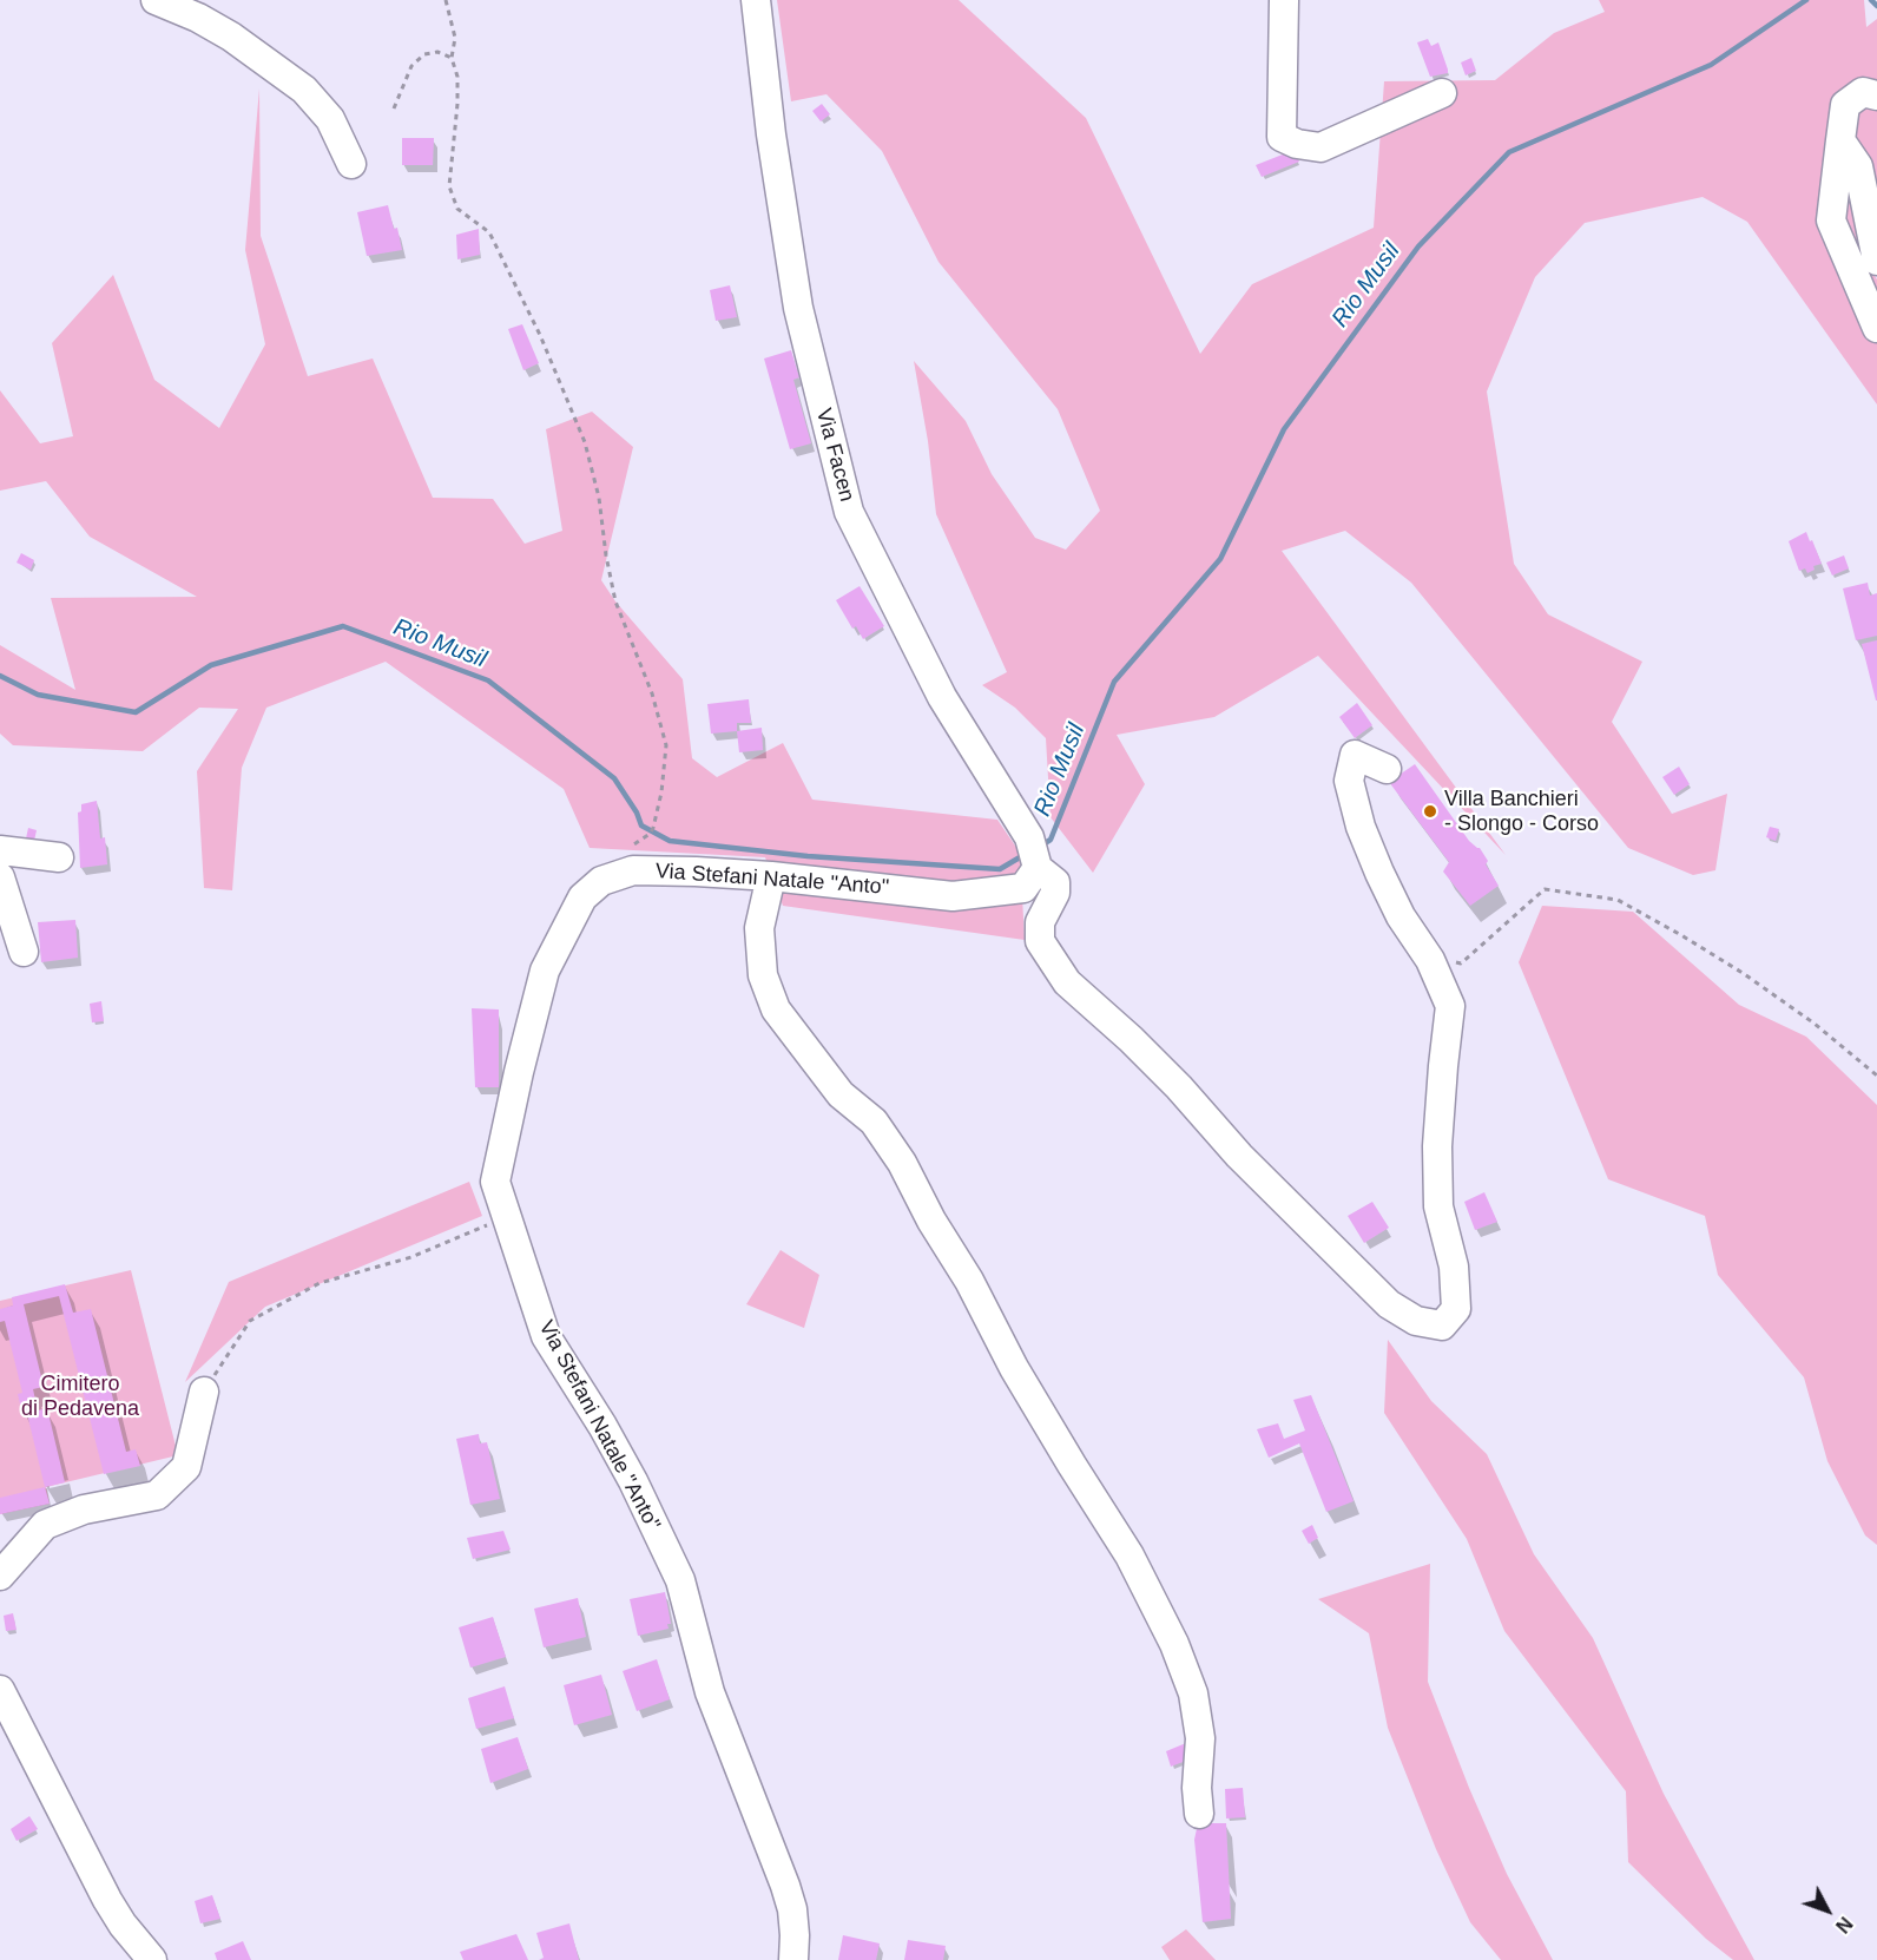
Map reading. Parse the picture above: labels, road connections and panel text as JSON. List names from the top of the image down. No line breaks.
{"streets":{"street":["Via Facen","Via Stefani Natale \"Anto\""]},"crossings":[["Via Facen","Via Stefani Natale \"Anto\""]],"water":["Rio Musil"],"parks":["Cimitero di Pedavena"],"places":["Villa Banchieri - Slongo - Corso"],"north":"bottom right"}
